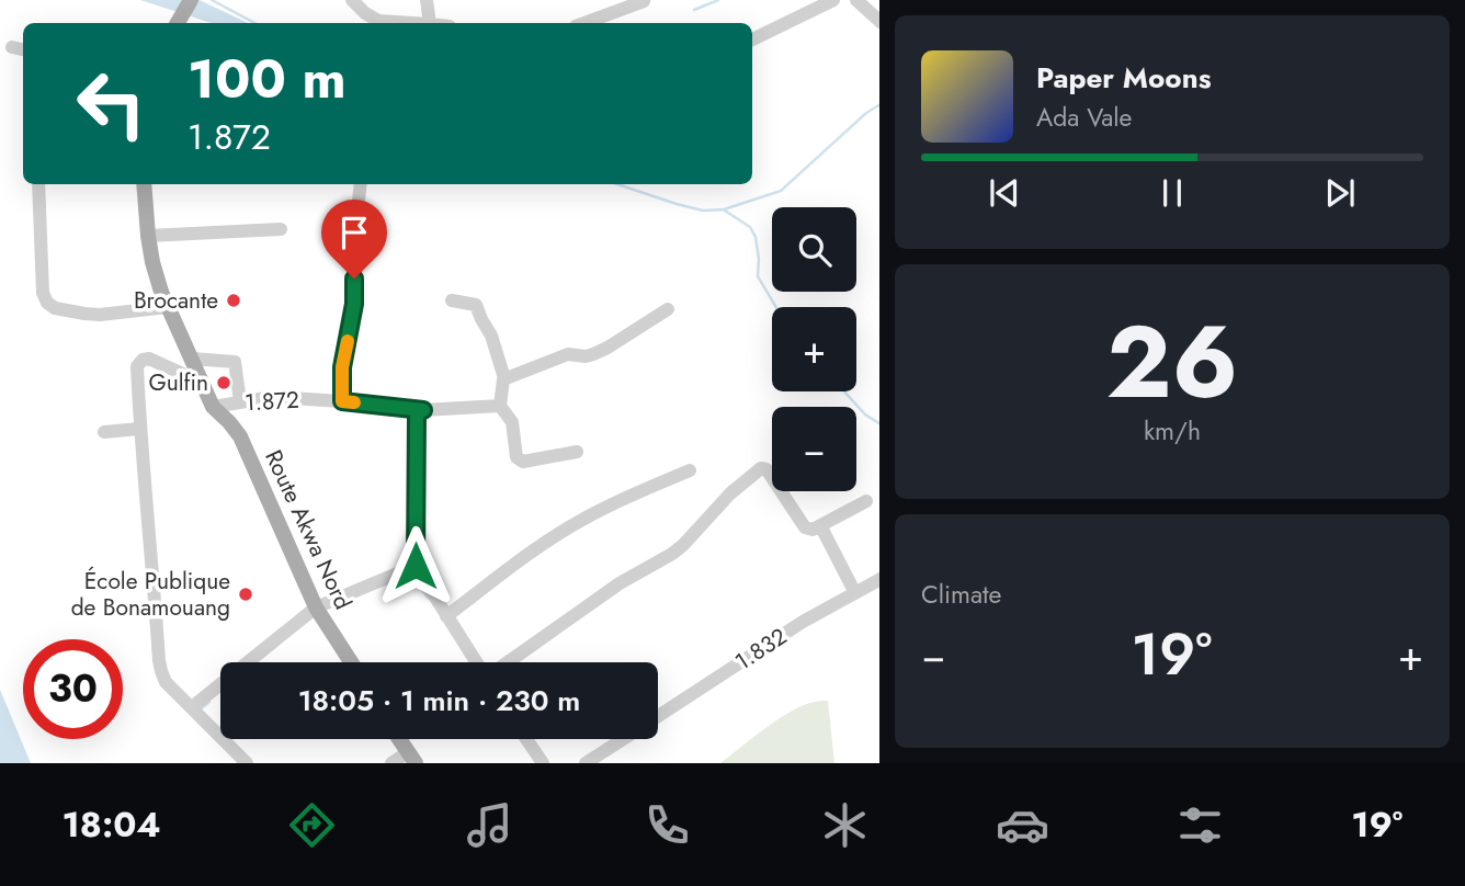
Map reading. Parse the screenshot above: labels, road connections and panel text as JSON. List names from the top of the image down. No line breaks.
{"streets":{"main road":["Route Akwa Nord"],"street":["1.872","1.832"]},"crossings":[["1.872","Route Akwa Nord"]],"places":["Brocante","Gulfin","École Publique de Bonamouang"],"page":{"turn":["100 m","1.872"],"song":["Paper Moons","Ada Vale"],"map_buttons":["+","−"],"tile":[["26","km/h"],"Climate"],"heat":["−","19°","+"],"limit":"30","trip":"18:05 · 1 min · 230 m","tabs":["18:04","19°"]}}
